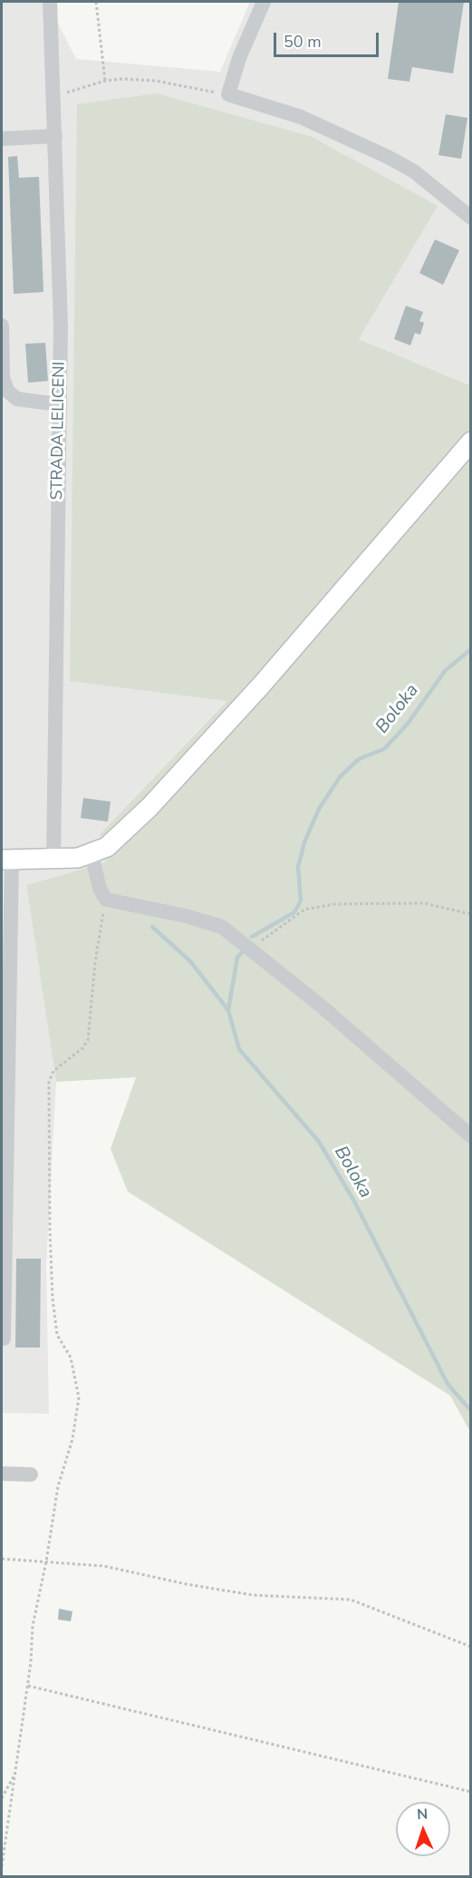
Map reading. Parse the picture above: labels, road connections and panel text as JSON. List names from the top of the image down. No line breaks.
{"streets":{"street":["STRADA LELICENI"]},"water":["Boloka"],"scale_bar":"50 m","north":"top"}
